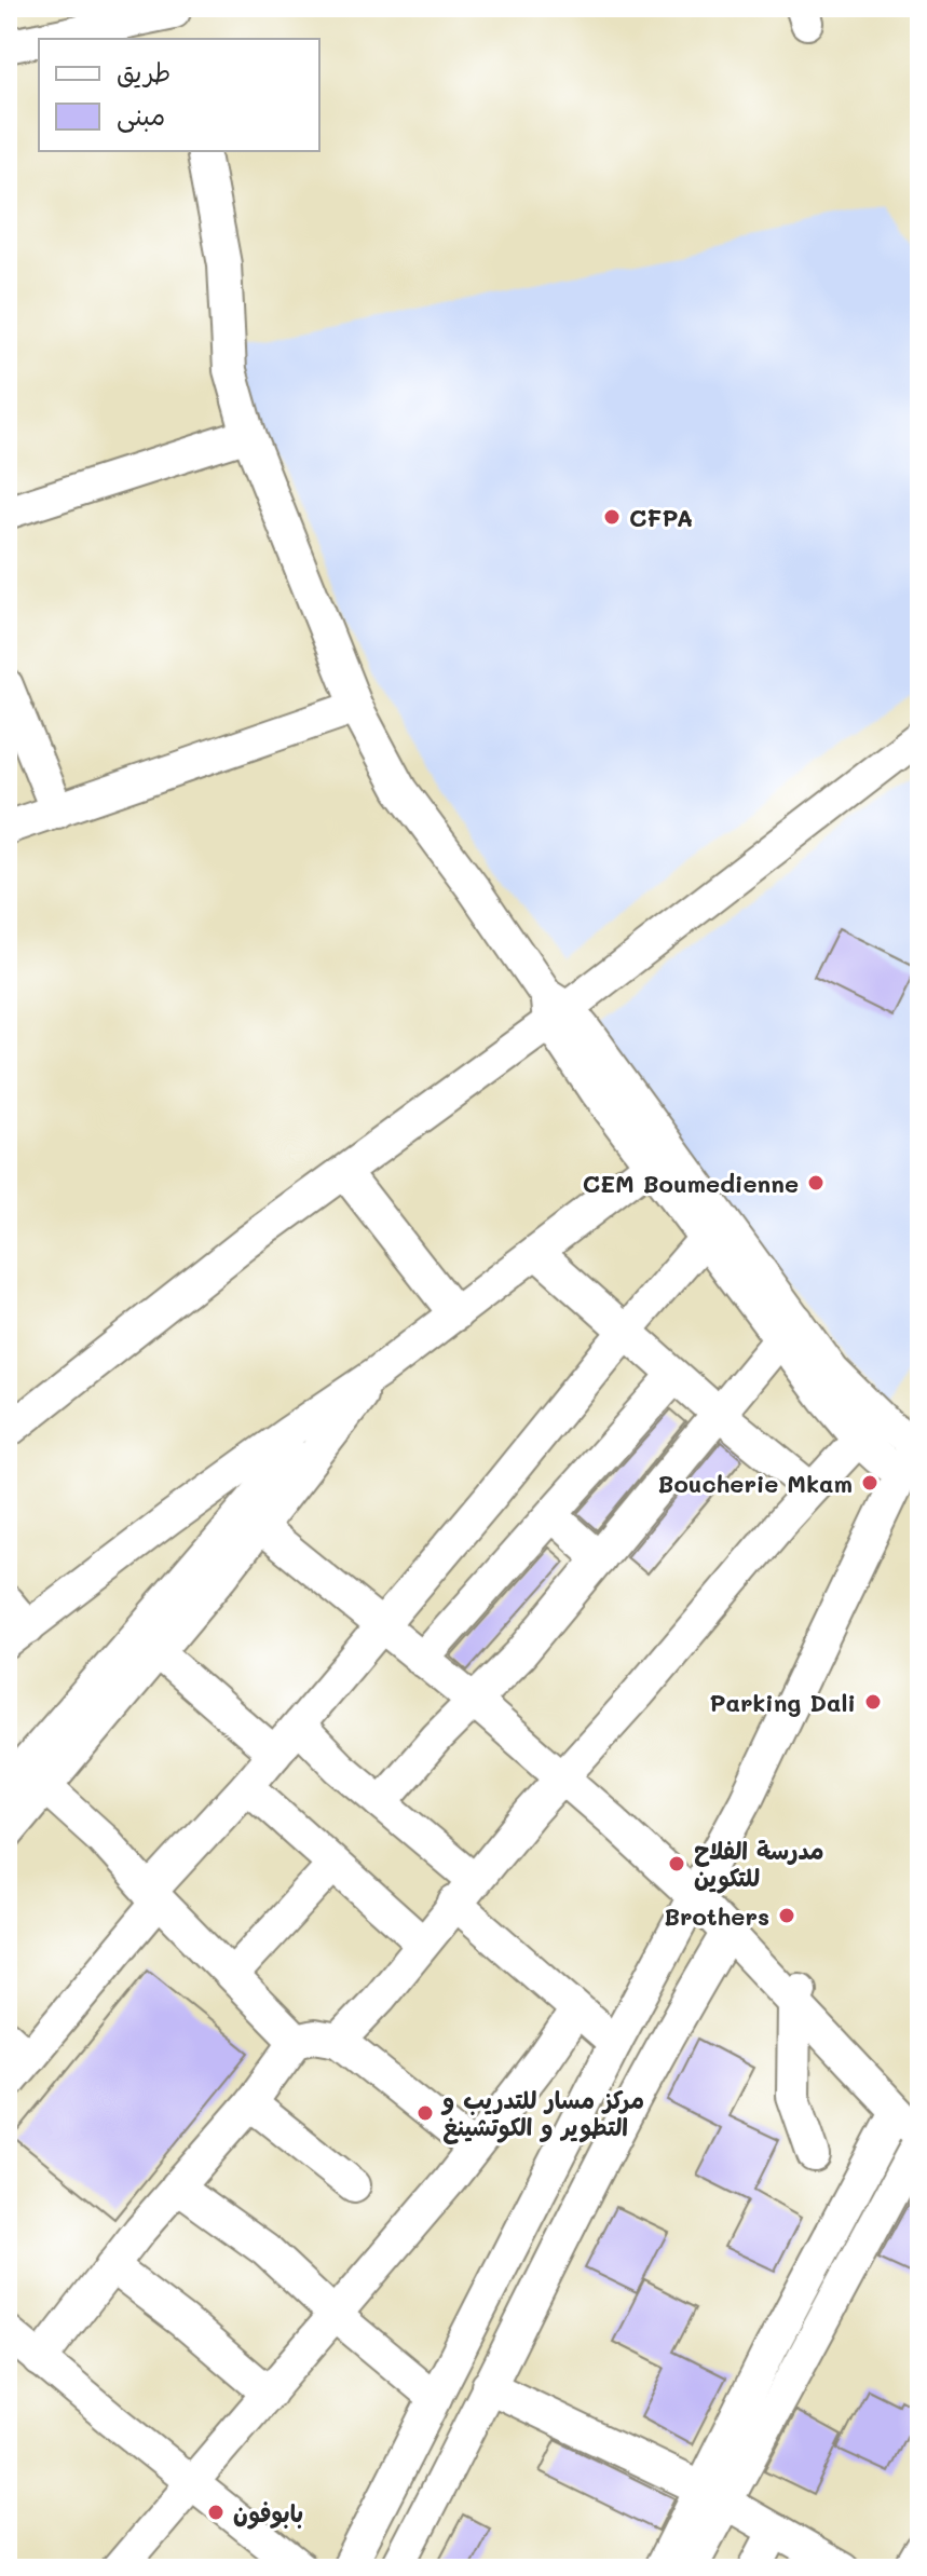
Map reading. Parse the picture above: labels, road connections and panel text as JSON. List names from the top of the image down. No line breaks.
{"places":["CFPA","CEM Boumedienne","Boucherie Mkam","Parking Dali","مدرسة الفلاح للتكوين","Brothers","مركز مسار للتدريب و التطوير و الكوتشينغ","بابوفون"],"legend":["طريق","مبنى"]}
